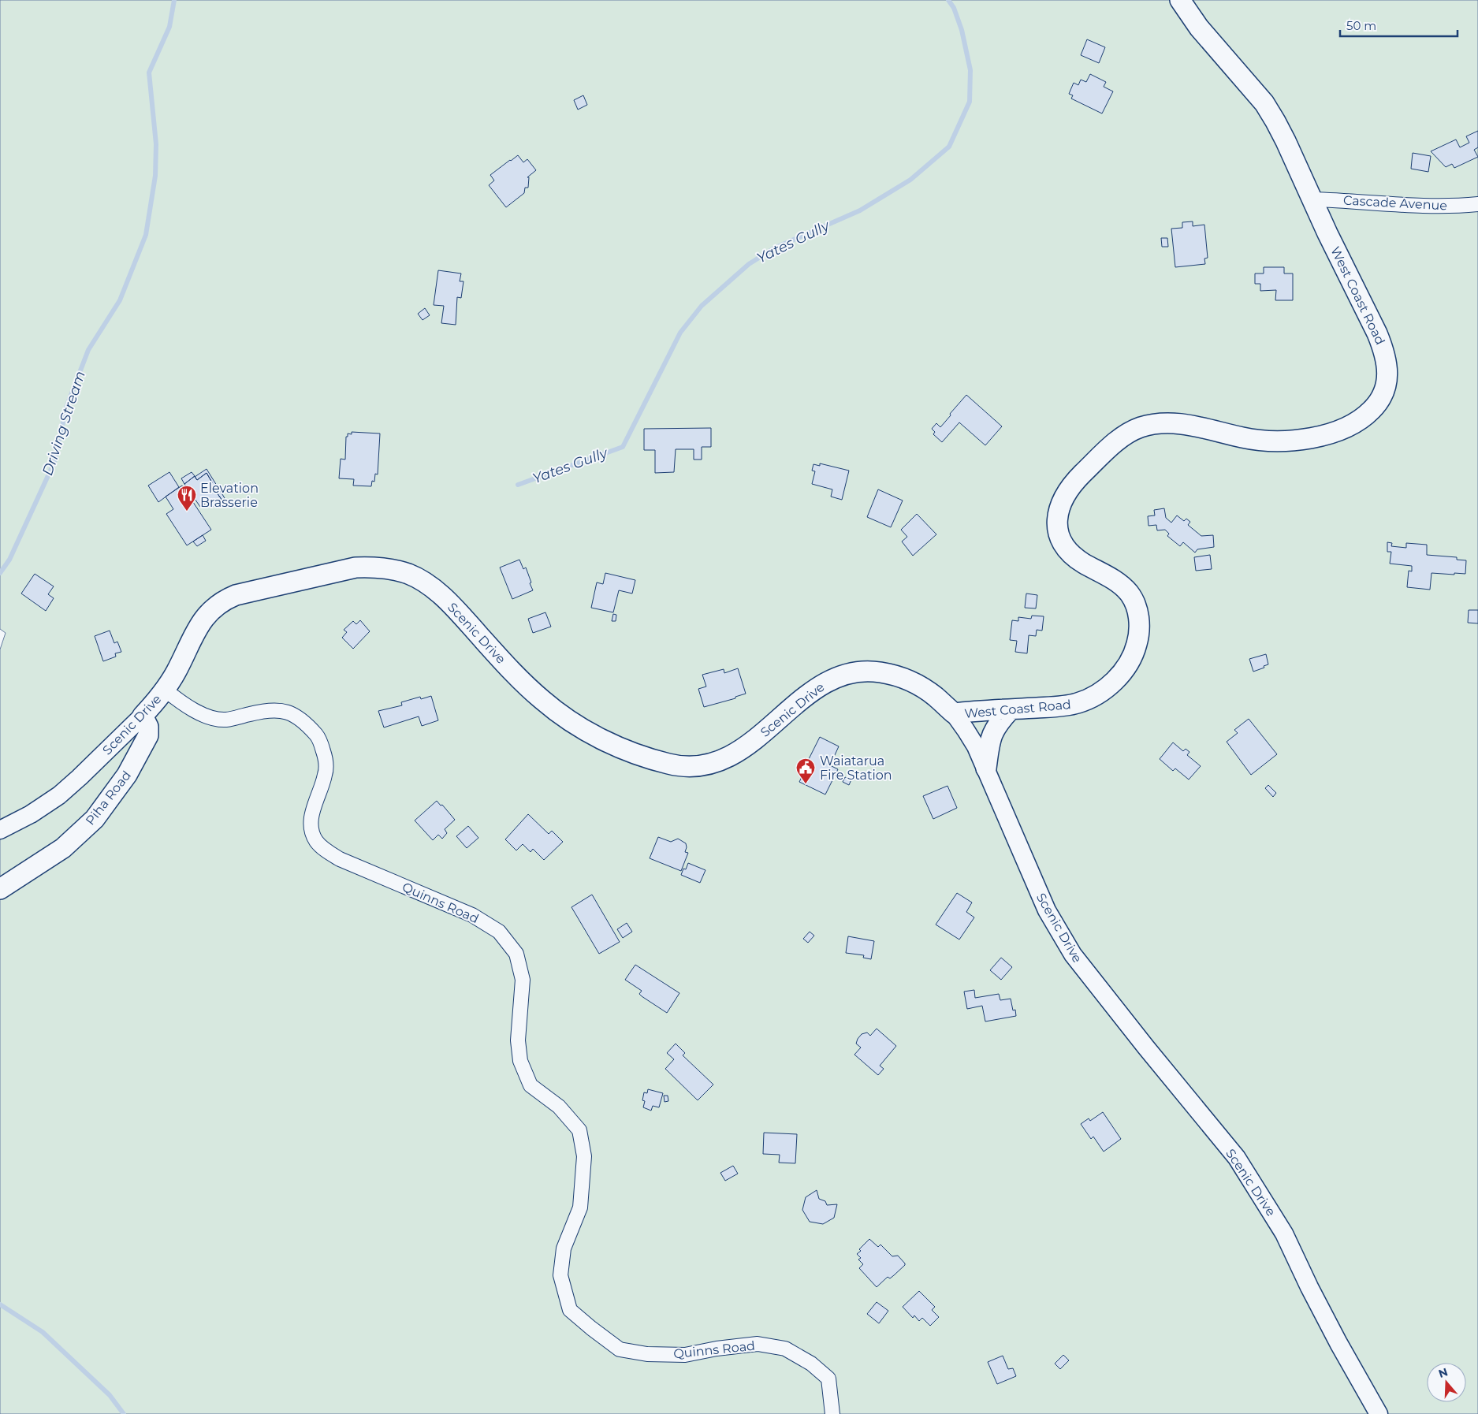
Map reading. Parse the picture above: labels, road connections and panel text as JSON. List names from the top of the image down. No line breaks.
{"streets":{"main road":["West Coast Road","Scenic Drive","Piha Road"],"street":["Cascade Avenue","Quinns Road"]},"crossings":[["Cascade Avenue","West Coast Road"],["West Coast Road","Scenic Drive"],["Scenic Drive","Piha Road"],["Scenic Drive","Quinns Road"]],"water":["Yates Gully","Driving Stream"],"places":{"restaurant":["Elevation Brasserie"],"public building":["Waiatarua Fire Station"]},"scale_bar":"50 m","north":"top"}
